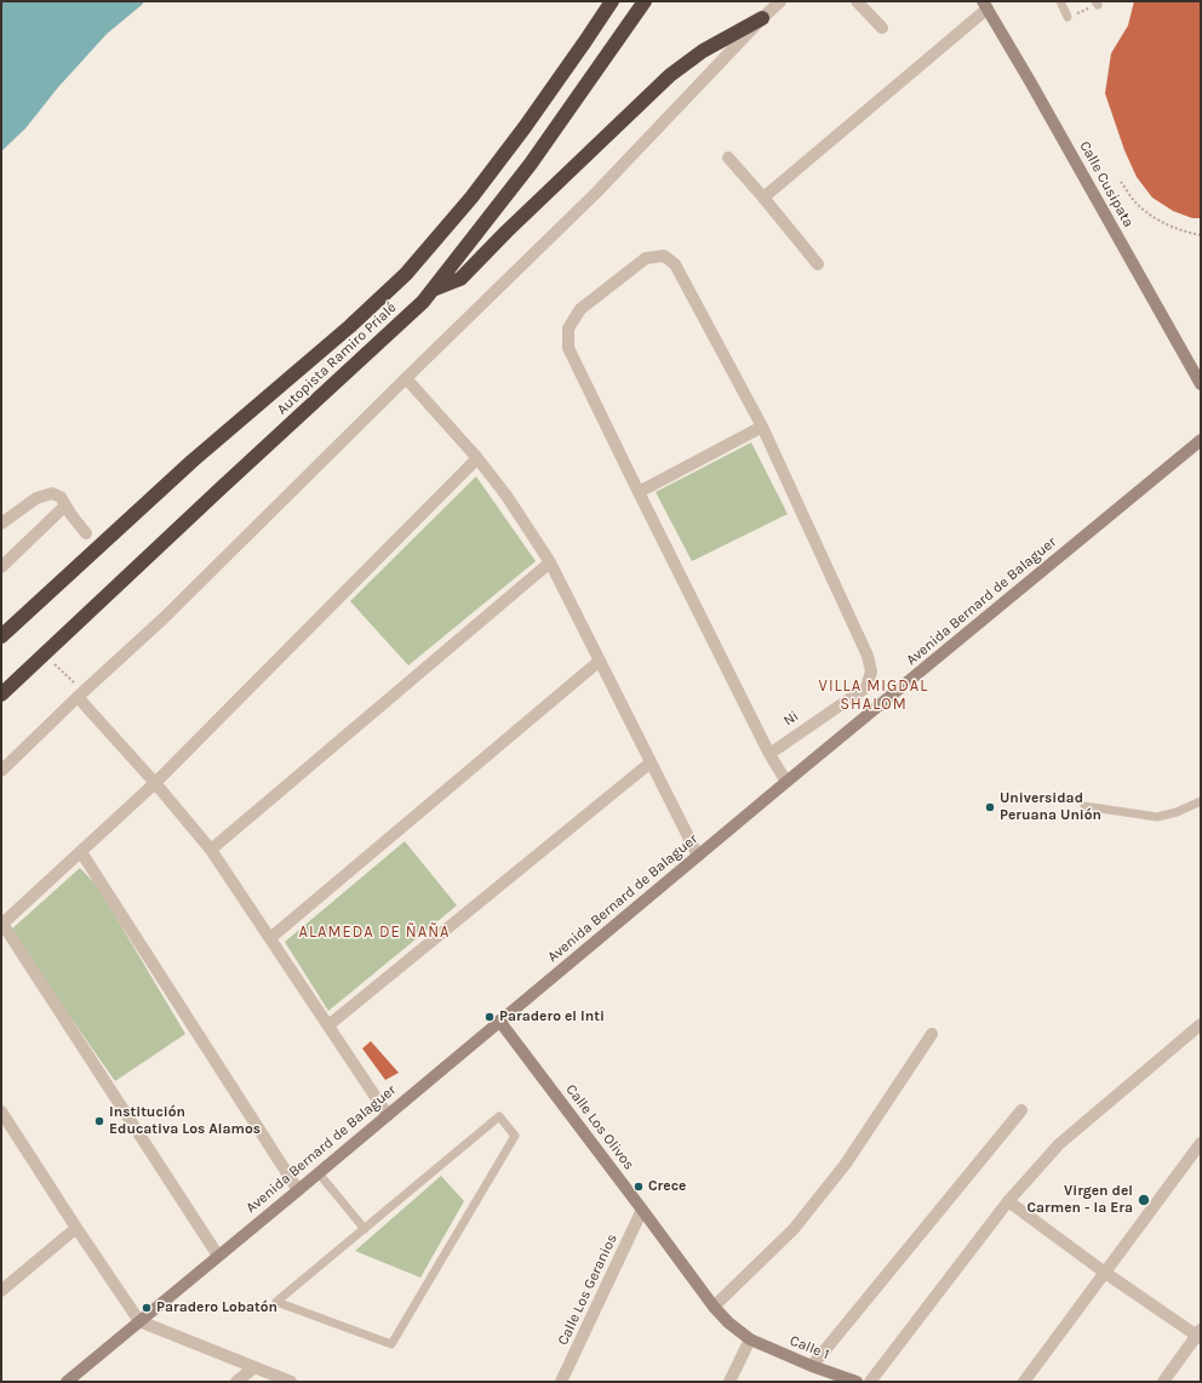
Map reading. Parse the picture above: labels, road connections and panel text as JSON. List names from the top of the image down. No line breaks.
{"streets":{"highway":["Autopista Ramiro Prialé"],"street":["Calle Cusipata","Avenida Bernard de Balaguer","Ni","Calle Los Olivos","Calle Los Geranios","Calle 1"]},"crossings":[["Avenida Bernard de Balaguer","Calle Los Olivos"],["Calle Los Olivos","Calle Los Geranios"],["Calle Los Olivos","Calle 1"]],"districts":["VILLA MIGDAL SHALOM","ALAMEDA DE ÑAÑA"],"places":["Universidad Peruana Unión","Paradero el Inti","Institución Educativa Los Alamos","Crece","Virgen del Carmen - la Era","Paradero Lobatón"]}
